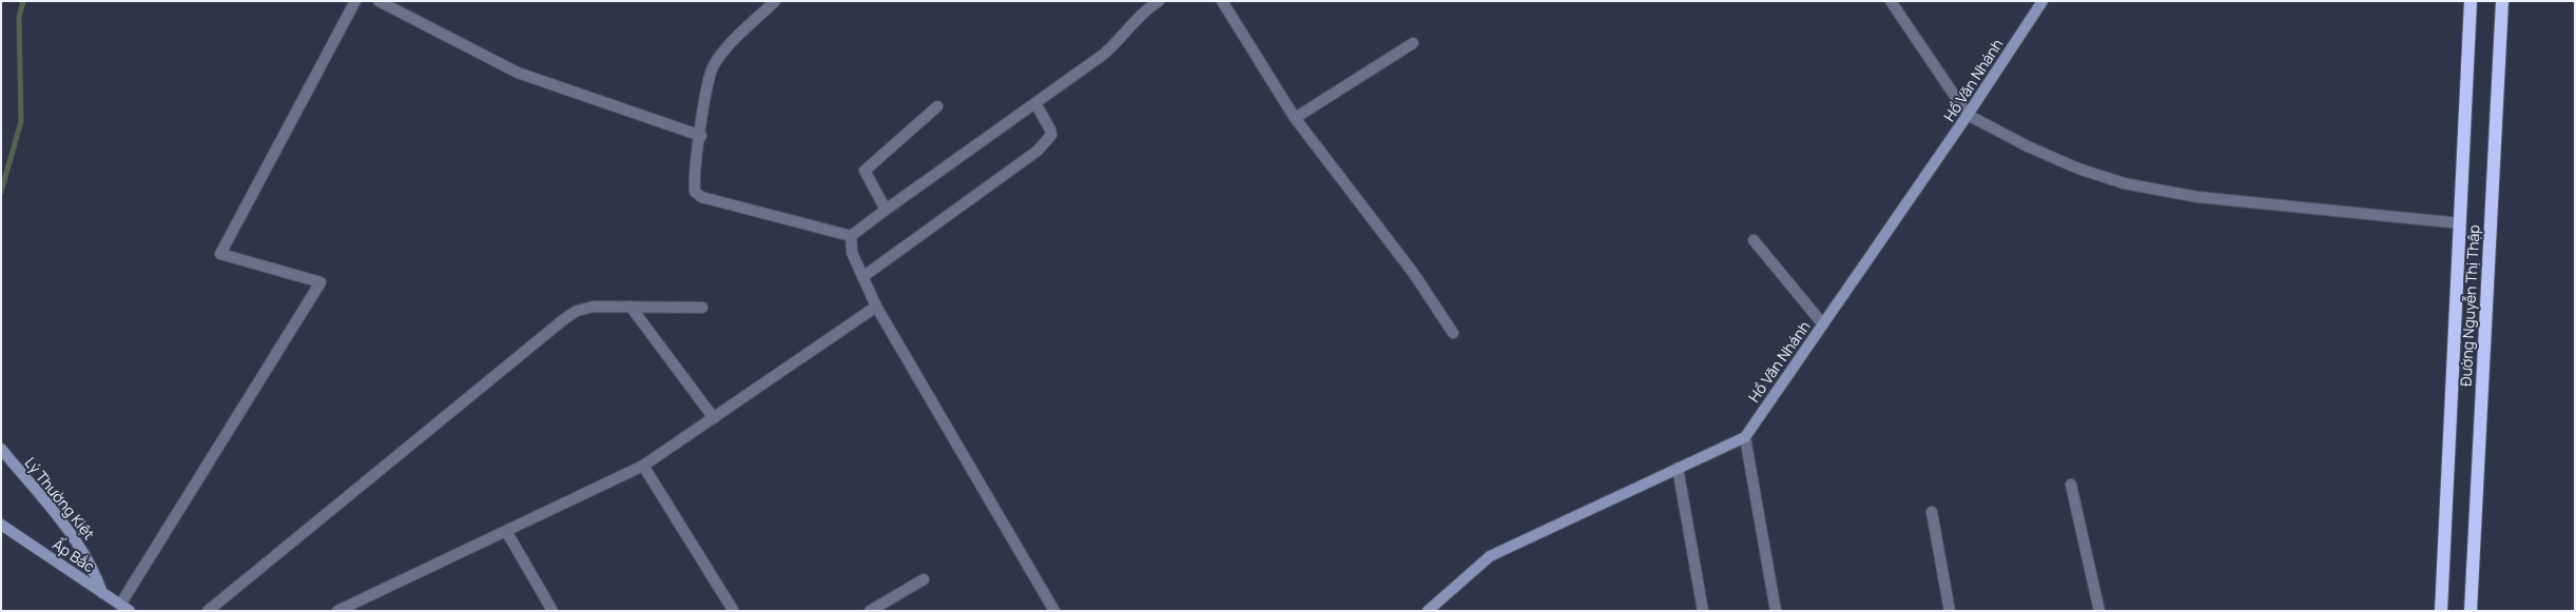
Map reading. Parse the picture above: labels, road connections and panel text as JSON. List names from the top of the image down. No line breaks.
{"streets":{"highway":["Đường Nguyễn Thị Thập"],"street":["Hồ Văn Nhánh","Lý Thường Kiệt","Ấp Bắc"]},"crossings":[["Lý Thường Kiệt","Ấp Bắc"]]}
